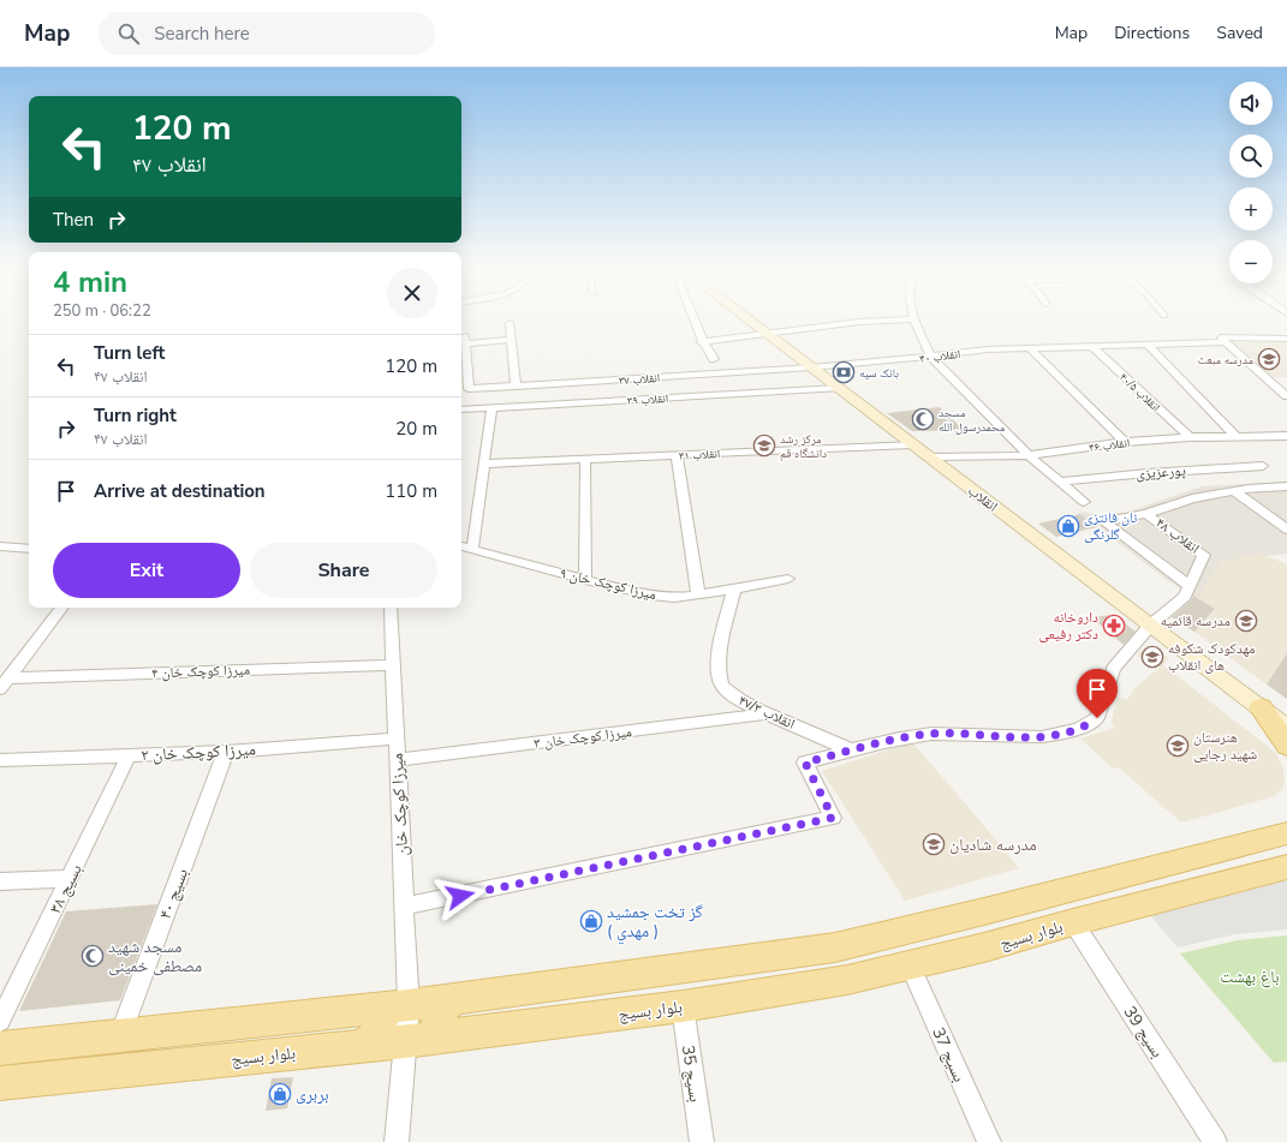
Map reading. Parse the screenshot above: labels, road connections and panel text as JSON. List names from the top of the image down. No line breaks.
{"streets":{"main road":["انقلاب","بلوار بسیج"],"street":["انقلاب ۴۰","انقلاب ۳۷","انقلاب ۴۰/۵","انقلاب ۳۹","انقلاب ۴۶","انقلاب ۴۱","پورعزیزی","انقلاب ۴۸","میرزا کوچک خان ۹","میرزا کوچک خان ۴","انقلاب ۴۷/۳","میرزا کوچک خان ۳","میرزا کوچک خان ۲","میرزا کوچک خان","بسیج ۳۸","بسیج ۴۰","بسیج 39","بسیج 37","بسیج 35"]},"crossings":[["انقلاب ۴۰","انقلاب ۳۷"],["انقلاب ۴۰","انقلاب ۴۰/۵"],["انقلاب ۴۰","انقلاب"],["انقلاب ۳۷","انقلاب"],["انقلاب ۴۰/۵","انقلاب ۴۶"],["انقلاب ۳۹","انقلاب"],["انقلاب ۴۶","انقلاب"],["انقلاب ۴۱","انقلاب"],["انقلاب","انقلاب ۴۸"],["انقلاب ۴۸","انقلاب ۴۷/۳"],["انقلاب ۴۸","میرزا کوچک خان"],["میرزا کوچک خان ۹","انقلاب ۴۷/۳"],["میرزا کوچک خان ۴","میرزا کوچک خان"],["انقلاب ۴۷/۳","میرزا کوچک خان ۳"],["میرزا کوچک خان ۳","میرزا کوچک خان"],["میرزا کوچک خان ۲","میرزا کوچک خان"],["میرزا کوچک خان ۲","بسیج ۳۸"],["میرزا کوچک خان ۲","بسیج ۴۰"],["میرزا کوچک خان","بلوار بسیج"],["بلوار بسیج","بسیج 39"],["بلوار بسیج","بسیج 37"],["بلوار بسیج","بسیج 35"]],"parks":["باغ بهشت"],"places":{"school or university":["مدرسه مبعث","مرکز رشد دانشگاه قم","مدرسه قائمیه","مهدکودک شکوفه های انقلاب","هنرستان شهید رجایی","مدرسه شادیان"],"bank":["بانک سپه"],"mosque":["مسجد محمدرسول الله","مسجد شهید مصطفی خمینی"],"shop":["نان فانتزی گلرنگی","گز تخت جمشيد ( مهدي )","بربری"],"pharmacy":["داروخانه دکتر رفیعی"]},"page":{"header":"Map","search":"Search here","nav":["Map","Directions","Saved"],"map_buttons":["+","−"],"turn":["120 m","انقلاب ۴۷"],"then":"Then","heading":["4 min","250 m · 06:22"],"list":[{"name":"Turn left","note":"انقلاب ۴۷","value":"120 m"},{"name":"Turn right","note":"انقلاب ۴۷","value":"20 m"},{"name":"Arrive at destination","value":"110 m"}],"buttons":["Exit","Share"]}}
